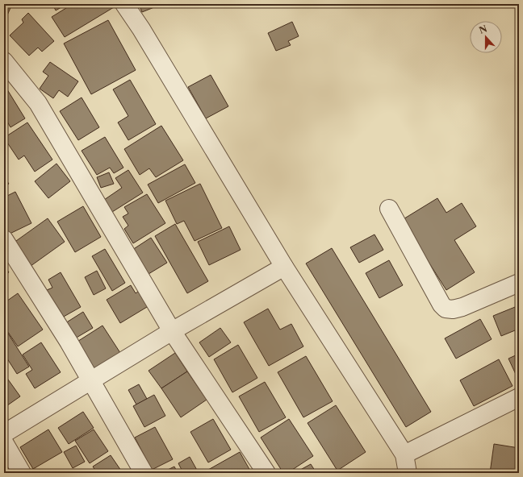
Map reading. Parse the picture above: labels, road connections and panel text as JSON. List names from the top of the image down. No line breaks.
{"north":"top"}
